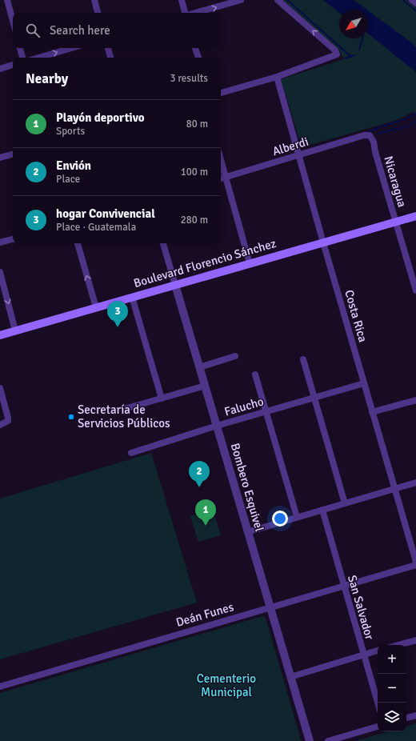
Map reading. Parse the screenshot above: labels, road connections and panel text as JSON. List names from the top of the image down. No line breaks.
{"streets":{"main road":["Boulevard Florencio Sánchez"],"street":["Alberdi","Nicaragua","Costa Rica","Falucho","Bombero Esquivel","San Salvador","Deán Funes"]},"crossings":[["Alberdi","Nicaragua"],["Alberdi","Costa Rica"],["Nicaragua","Boulevard Florencio Sánchez"],["Boulevard Florencio Sánchez","Costa Rica"],["Boulevard Florencio Sánchez","Bombero Esquivel"],["Costa Rica","Falucho"],["Falucho","Bombero Esquivel"],["Bombero Esquivel","Deán Funes"],["San Salvador","Deán Funes"]],"parks":["Cementerio Municipal"],"places":["Secretaría de Servicios Públicos"],"north":"bottom left","page":{"search":"Search here","heading":["Nearby","3 results"],"list":[{"mark":"1","name":"Playón deportivo","note":"Sports","value":"80 m"},{"mark":"2","name":"Envión","note":"Place","value":"100 m"},{"mark":"3","name":"hogar Convivencial","note":"Place · Guatemala","value":"280 m"}],"pins":["3","2","1"],"map_buttons":["+","−"]}}
